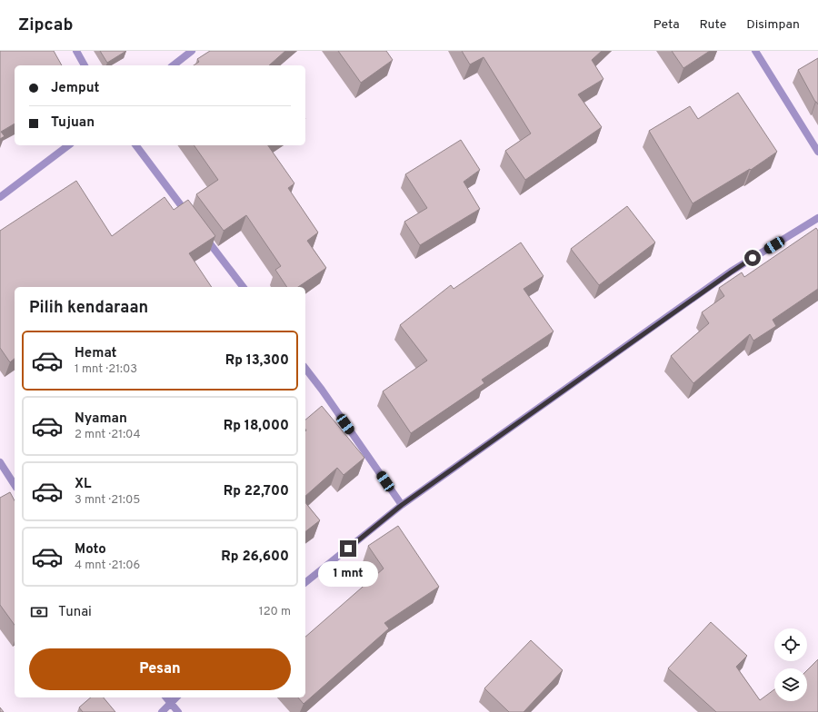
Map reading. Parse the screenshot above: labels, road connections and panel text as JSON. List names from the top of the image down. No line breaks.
{"page":{"header":"Zipcab","nav":["Peta","Rute","Disimpan"],"banner":["Jemput","Tujuan"],"heading":"Pilih kendaraan","list":[{"name":"Hemat","note":"1 mnt · 21:03","value":"Rp 13,300"},{"name":"Nyaman","note":"2 mnt · 21:04","value":"Rp 18,000"},{"name":"XL","note":"3 mnt · 21:05","value":"Rp 22,700"},{"name":"Moto","note":"4 mnt · 21:06","value":"Rp 26,600"}],"bubble":"1 mnt","pay":["Tunai","120 m"],"buttons":"Pesan"}}
